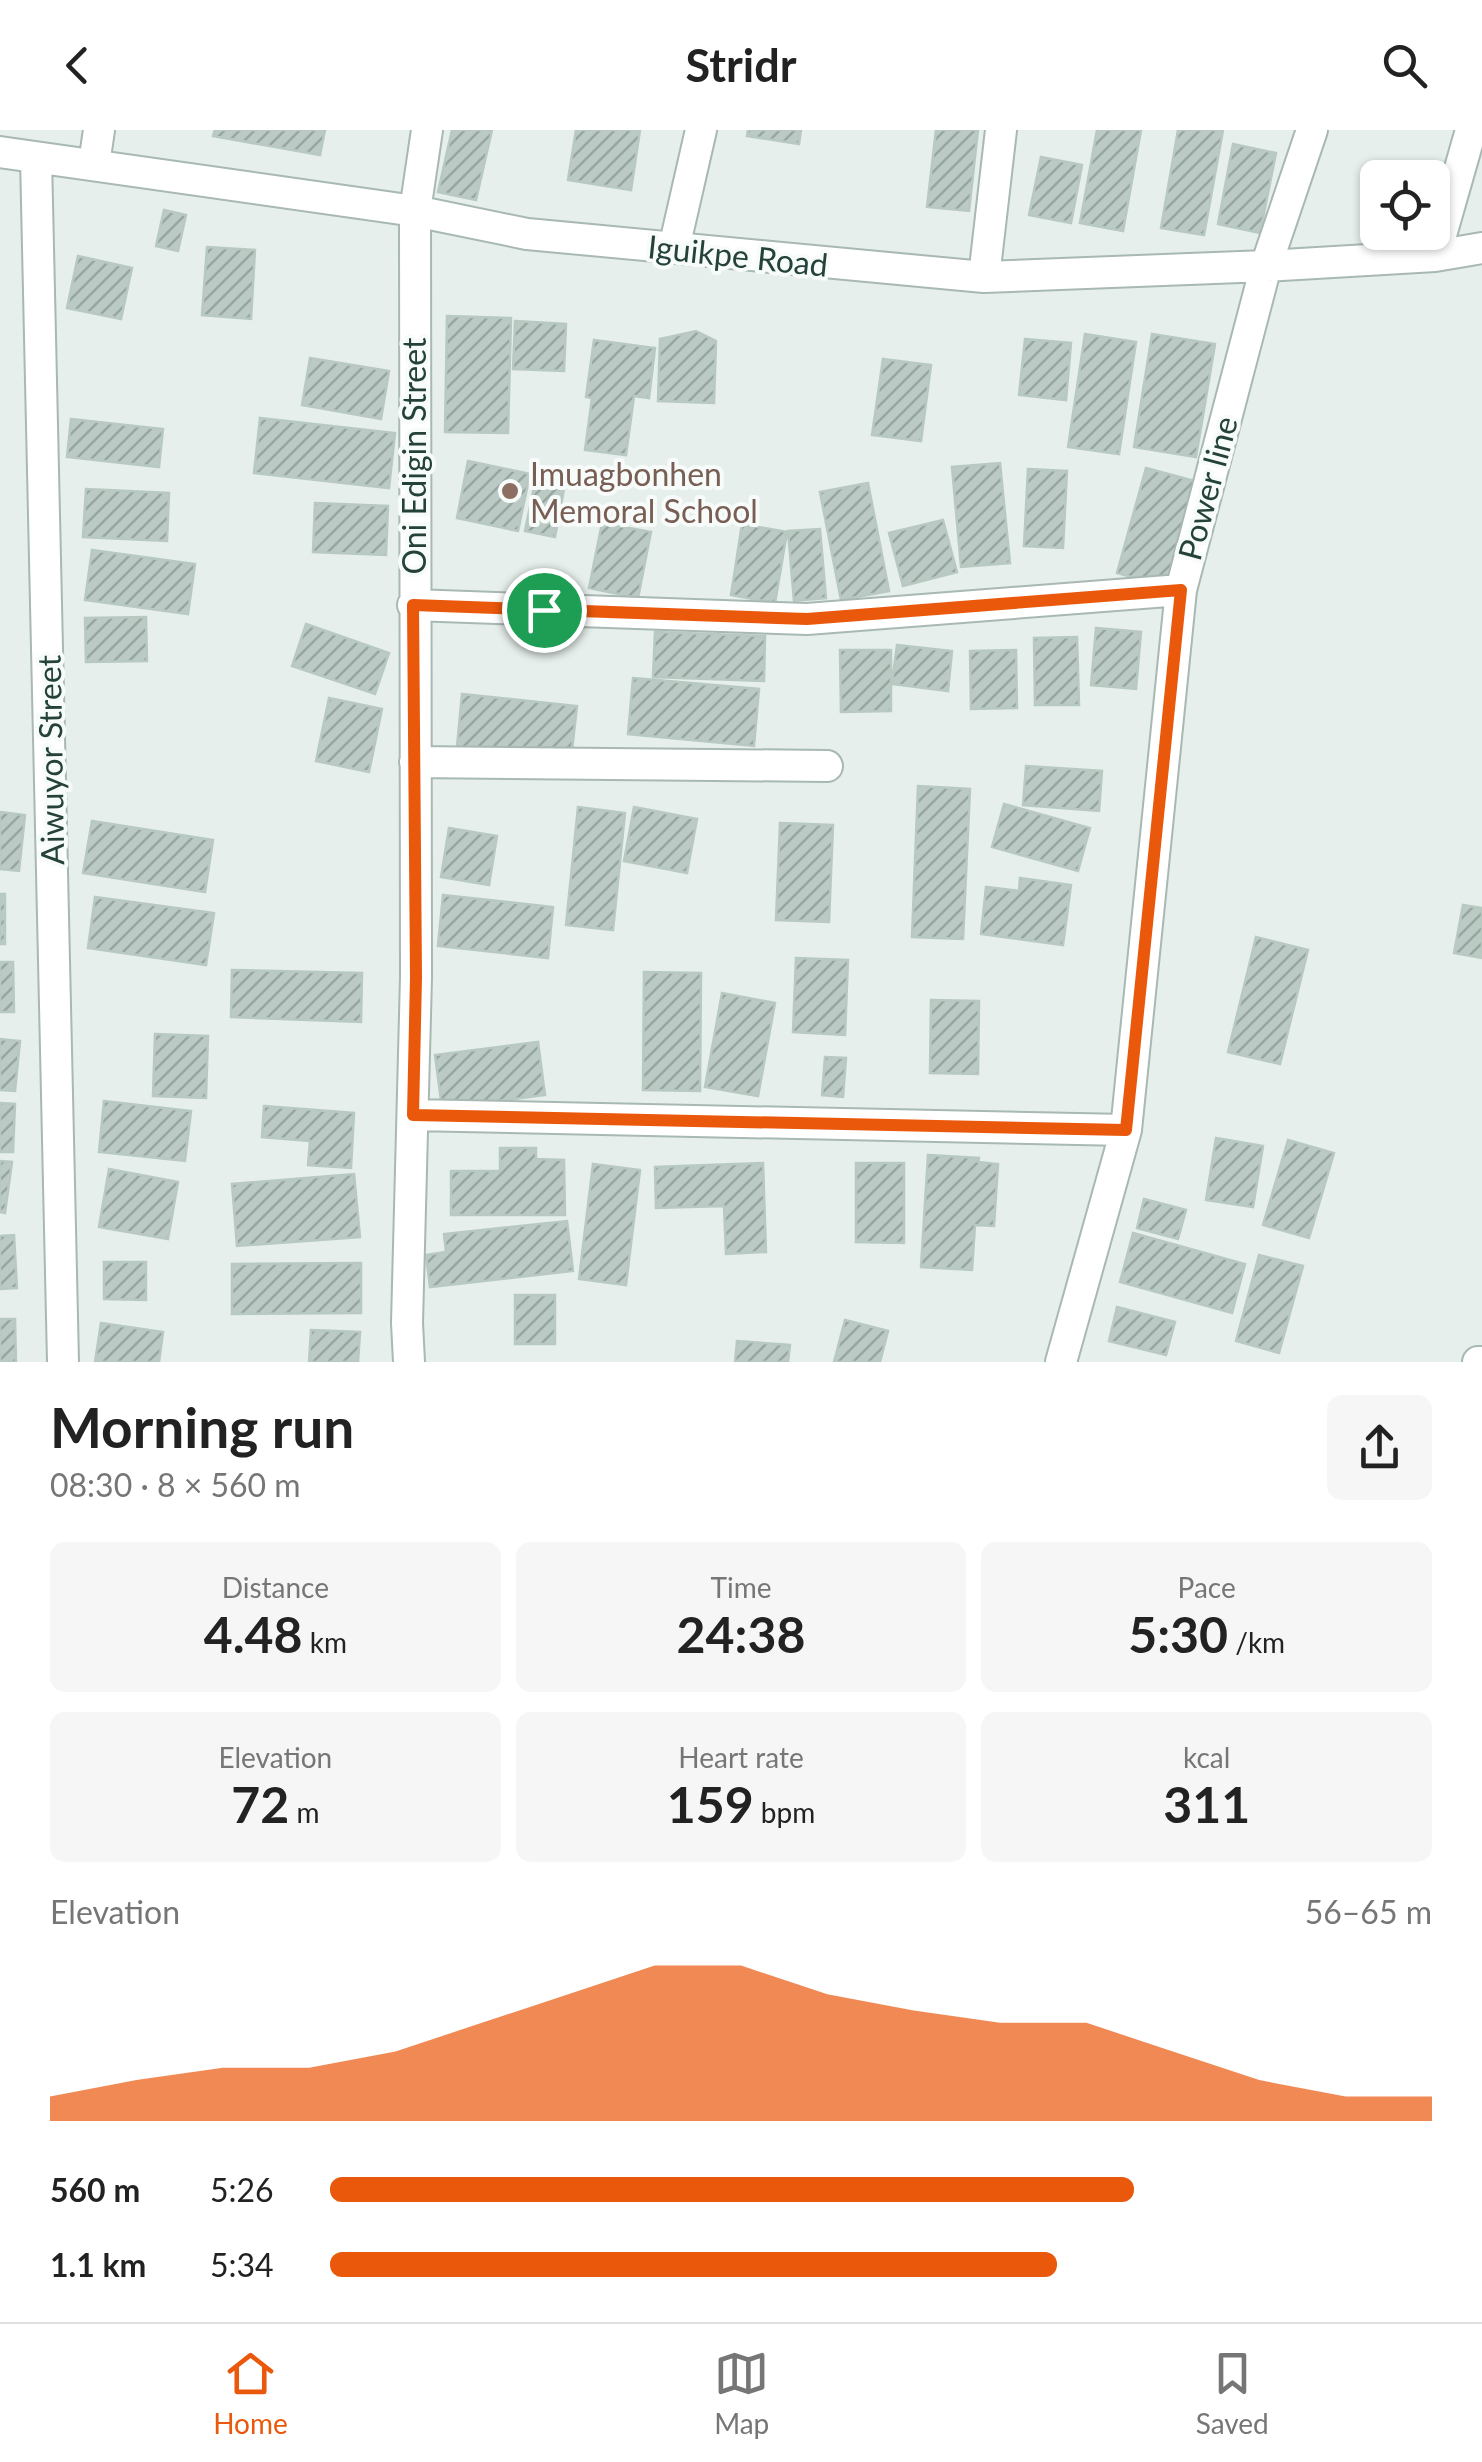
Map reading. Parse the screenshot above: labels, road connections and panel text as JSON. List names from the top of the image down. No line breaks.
{"streets":{"street":["Iguikpe Road","Oni Edigin Street","Power line","Aiwuyor Street"]},"crossings":[["Iguikpe Road","Oni Edigin Street"],["Iguikpe Road","Power line"],["Iguikpe Road","Aiwuyor Street"]],"places":["Imuagbonhen Memoral School"],"page":{"header":"Stridr","heading":["Morning run","08:30 · 8 × 560 m"],"stats":[["Distance","4.48 km"],["Time","24:38"],["Pace","5:30 /km"],["Elevation","72 m"],["Heart rate","159 bpm"],["kcal","311"]],"chart":["Elevation","56–65 m"],"list":[{"name":"560 m","note":"5:26"},{"name":"1.1 km","note":"5:34"}],"tabs":["Home","Map","Saved"]}}
